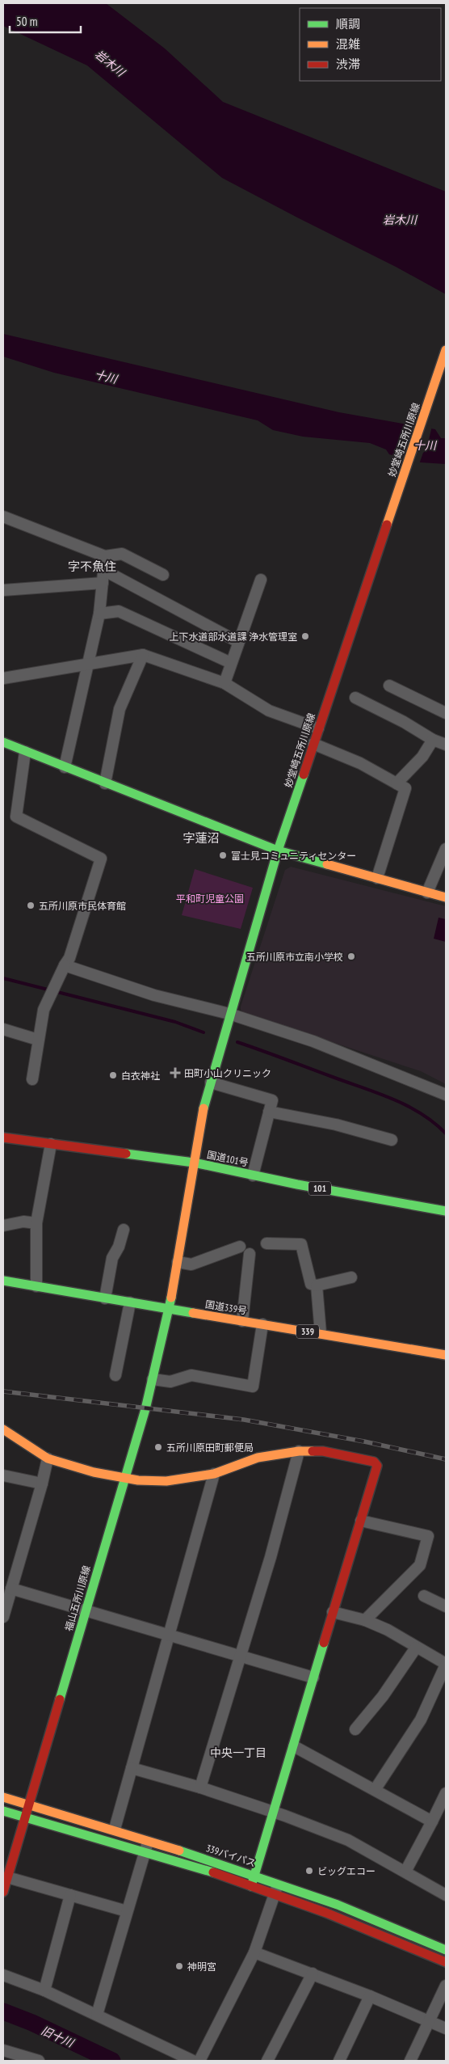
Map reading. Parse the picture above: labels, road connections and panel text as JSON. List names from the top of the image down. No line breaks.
{"streets":{"main road":["妙堂崎五所川原線","国道101号","101","国道339号","339","福山五所川原線","339バイパス"]},"crossings":[["妙堂崎五所川原線","国道101号"],["妙堂崎五所川原線","福山五所川原線"],["国道339号","福山五所川原線"],["福山五所川原線","339バイパス"]],"districts":["字不魚住","字蓮沼","中央一丁目"],"water":["岩木川","十川","旧十川"],"parks":["平和町児童公園"],"places":{"other":["上下水道部水道課 浄水管理室","富士見コミュニティセンター","五所川原市民体育館","五所川原市立南小学校","白衣神社","五所川原田町郵便局","ビッグエコー","神明宮"],"health":["田町小山クリニック"]},"legend":["順調","混雑","渋滞"],"scale_bar":"50 m"}
